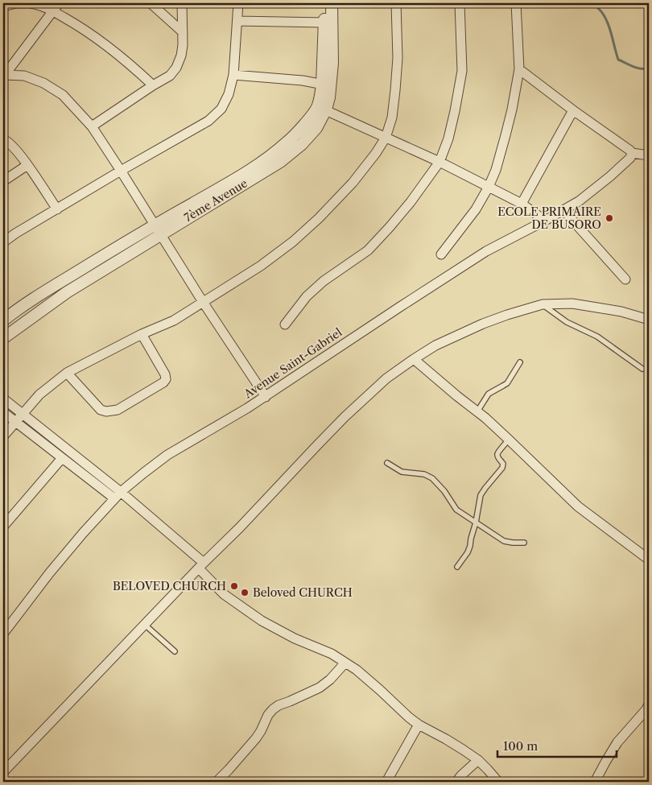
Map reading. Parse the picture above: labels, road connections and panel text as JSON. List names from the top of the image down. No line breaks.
{"streets":{"street":["7ème Avenue","Avenue Saint-Gabriel"]},"places":["ECOLE PRIMAIRE DE BUSORO","BELOVED CHURCH","Beloved CHURCH"],"scale_bar":"100 m"}
